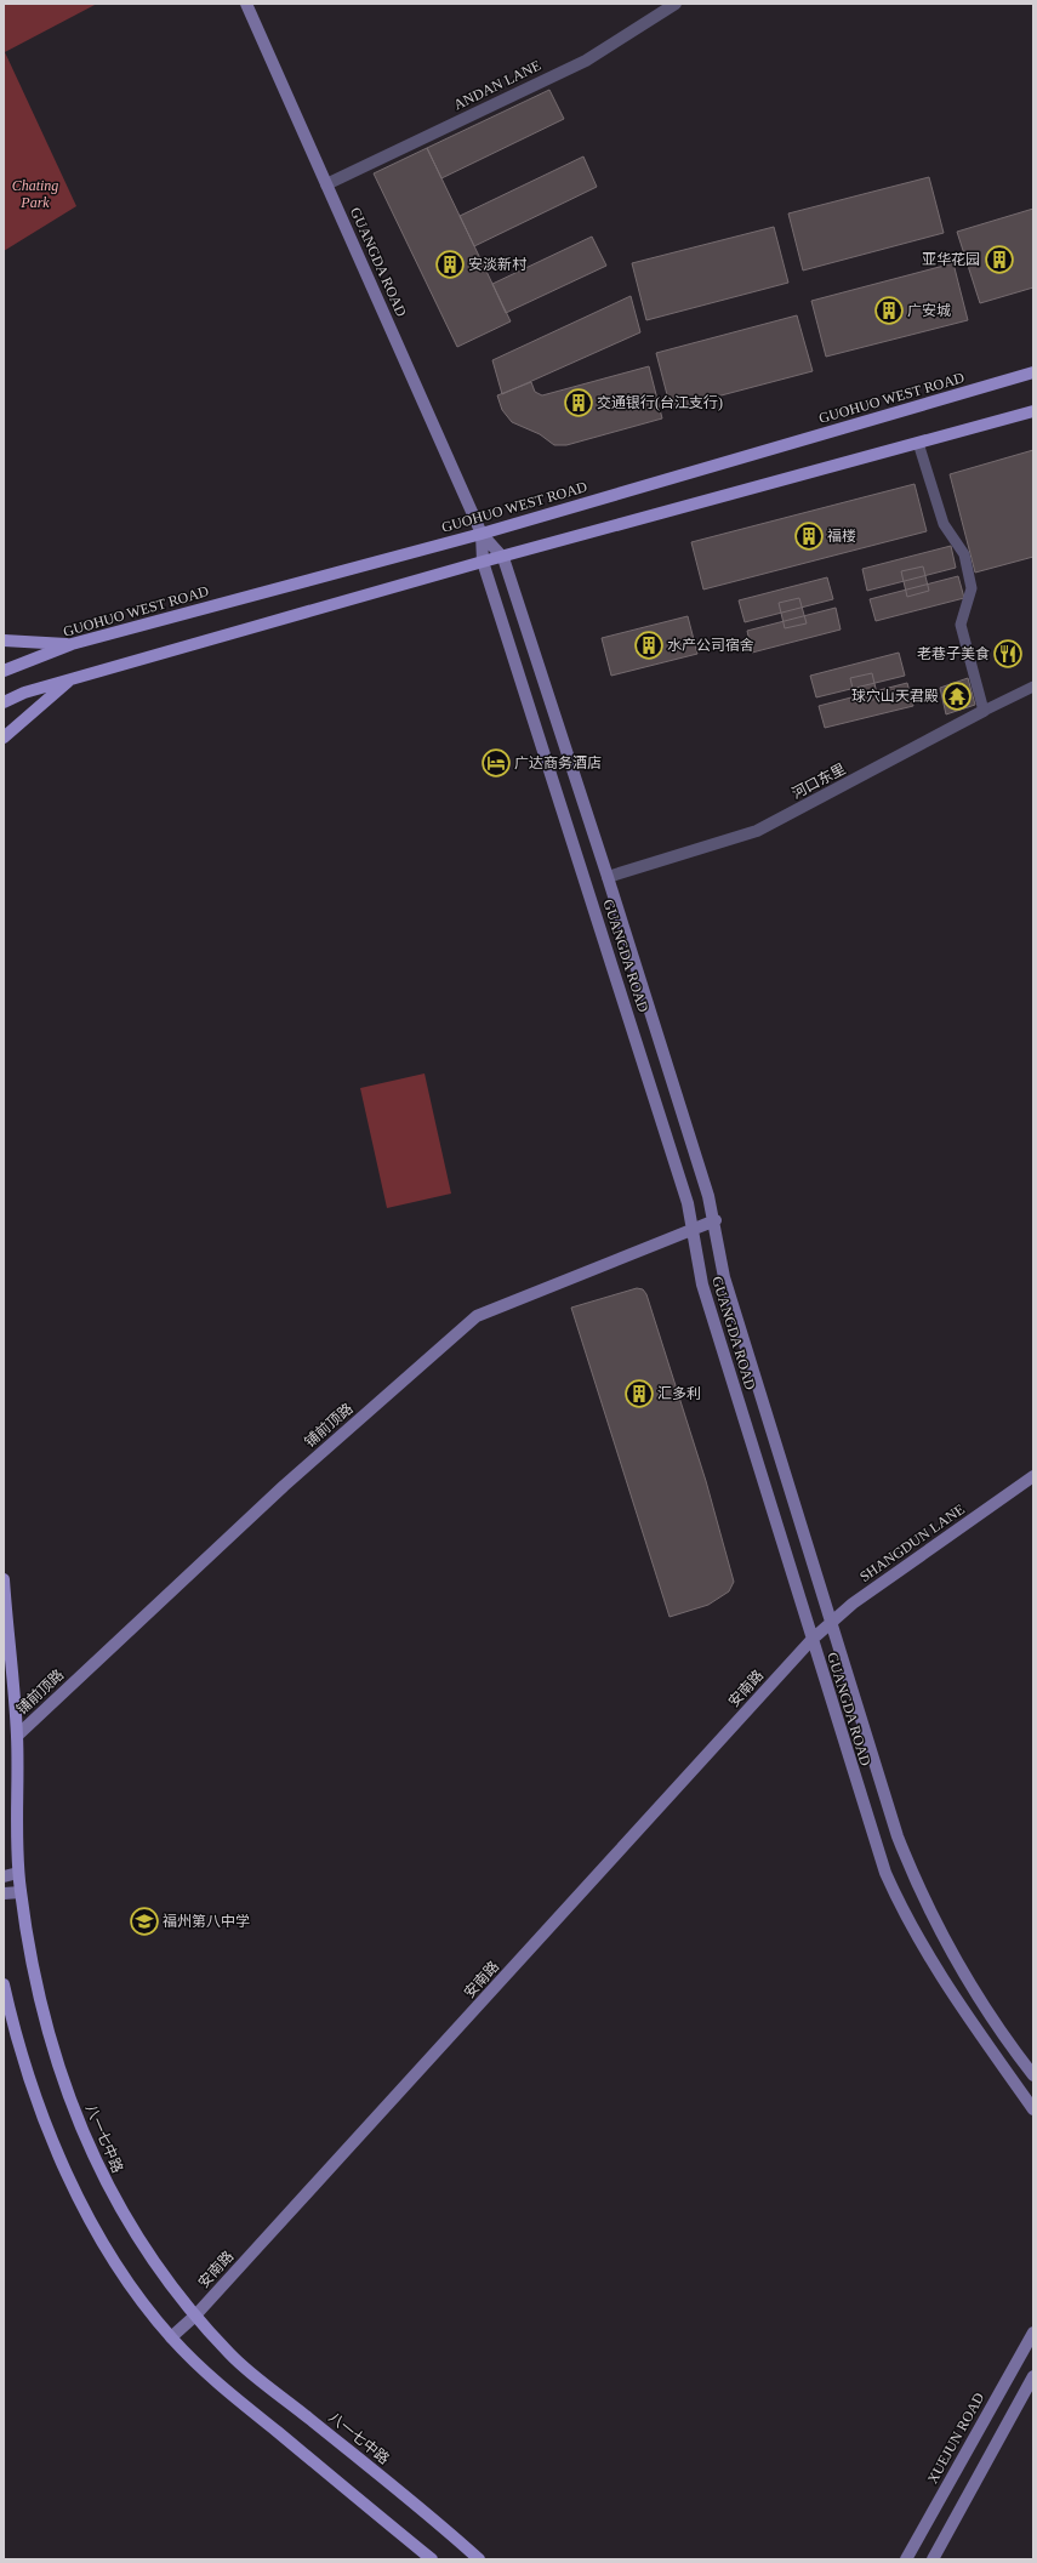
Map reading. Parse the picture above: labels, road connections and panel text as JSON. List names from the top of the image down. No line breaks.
{"streets":{"main road":["GUANGDA ROAD","GUOHUO WEST ROAD","铺前顶路","SHANGDUN LANE","安南路","八一七中路","XUEJUN ROAD"],"street":["ANDAN LANE","河口东里"]},"crossings":[["ANDAN LANE","GUANGDA ROAD"],["GUANGDA ROAD","GUOHUO WEST ROAD"],["GUANGDA ROAD","河口东里"],["GUANGDA ROAD","铺前顶路"],["GUANGDA ROAD","SHANGDUN LANE"],["GUANGDA ROAD","安南路"],["铺前顶路","八一七中路"],["SHANGDUN LANE","安南路"],["安南路","八一七中路"]],"parks":["Chating Park"],"places":{"building":["亚华花园","安淡新村","广安城","交通银行(台江支行)","福楼","水产公司宿舍","汇多利"],"restaurant":["老巷子美食"],"temple":["球穴山天君殿"],"hotel":["广达商务酒店"],"school or university":["福州第八中学"]}}
